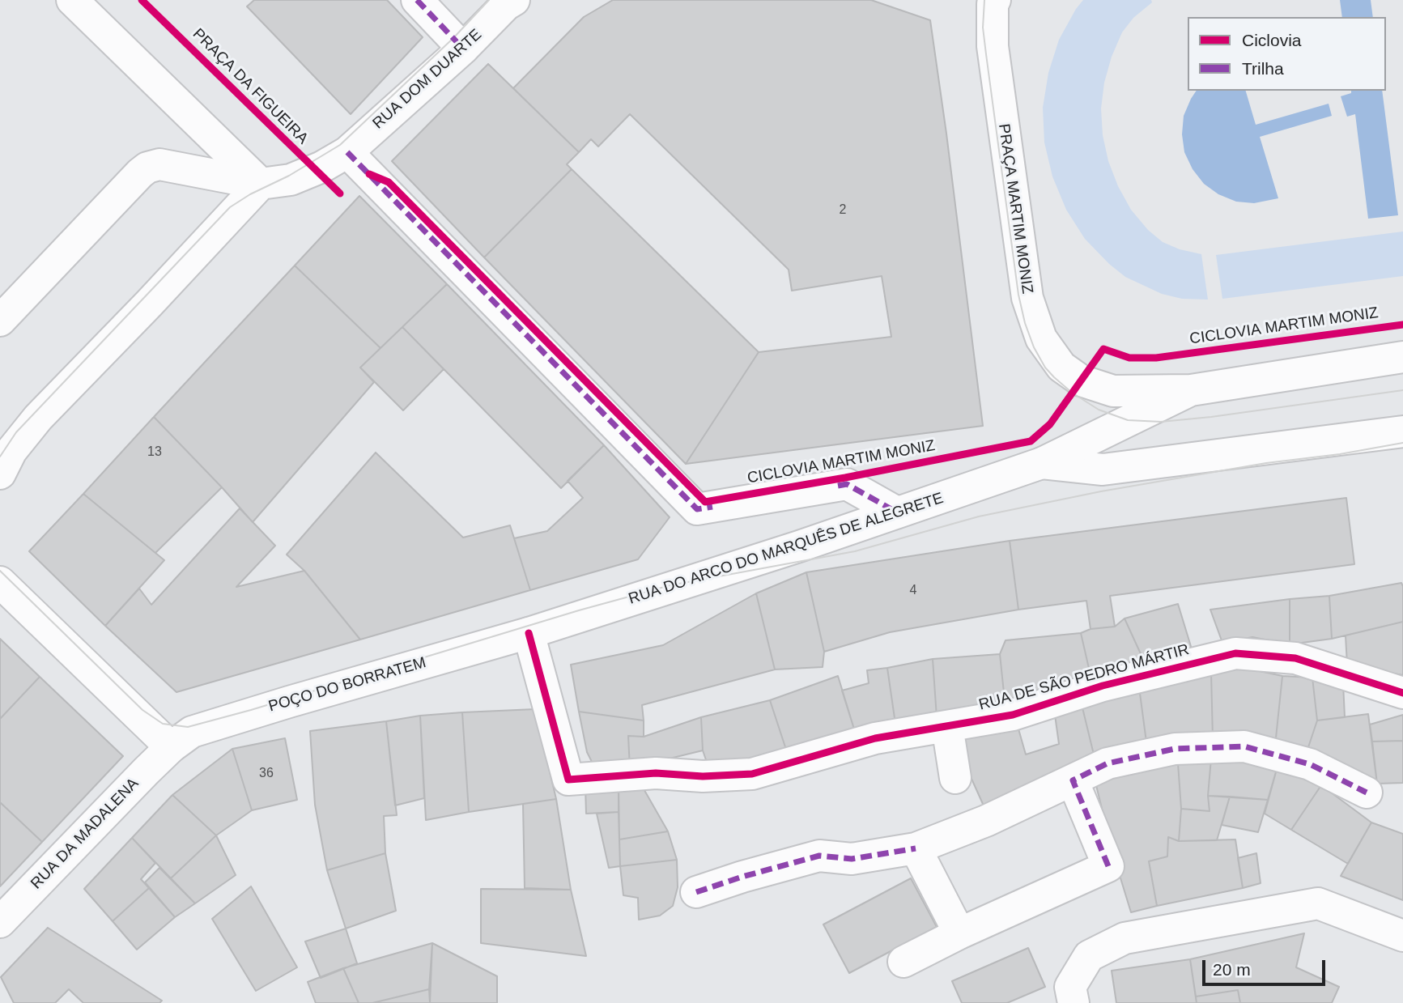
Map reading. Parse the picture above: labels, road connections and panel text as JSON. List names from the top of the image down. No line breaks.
{"streets":{"street":["RUA DOM DUARTE","PRAÇA MARTIM MONIZ","RUA DO ARCO DO MARQUÊS DE ALEGRETE","RUA DE SÃO PEDRO MÁRTIR","POÇO DO BORRATEM","RUA DA MADALENA"],"cycle path":["PRAÇA DA FIGUEIRA","CICLOVIA MARTIM MONIZ"]},"crossings":[["PRAÇA MARTIM MONIZ","RUA DO ARCO DO MARQUÊS DE ALEGRETE"],["RUA DO ARCO DO MARQUÊS DE ALEGRETE","RUA DE SÃO PEDRO MÁRTIR"],["RUA DO ARCO DO MARQUÊS DE ALEGRETE","POÇO DO BORRATEM"],["RUA DE SÃO PEDRO MÁRTIR","POÇO DO BORRATEM"],["POÇO DO BORRATEM","RUA DA MADALENA"]],"house_numbers":["2","13","4","36"],"legend":["Ciclovia","Trilha"],"scale_bar":"20 m"}
